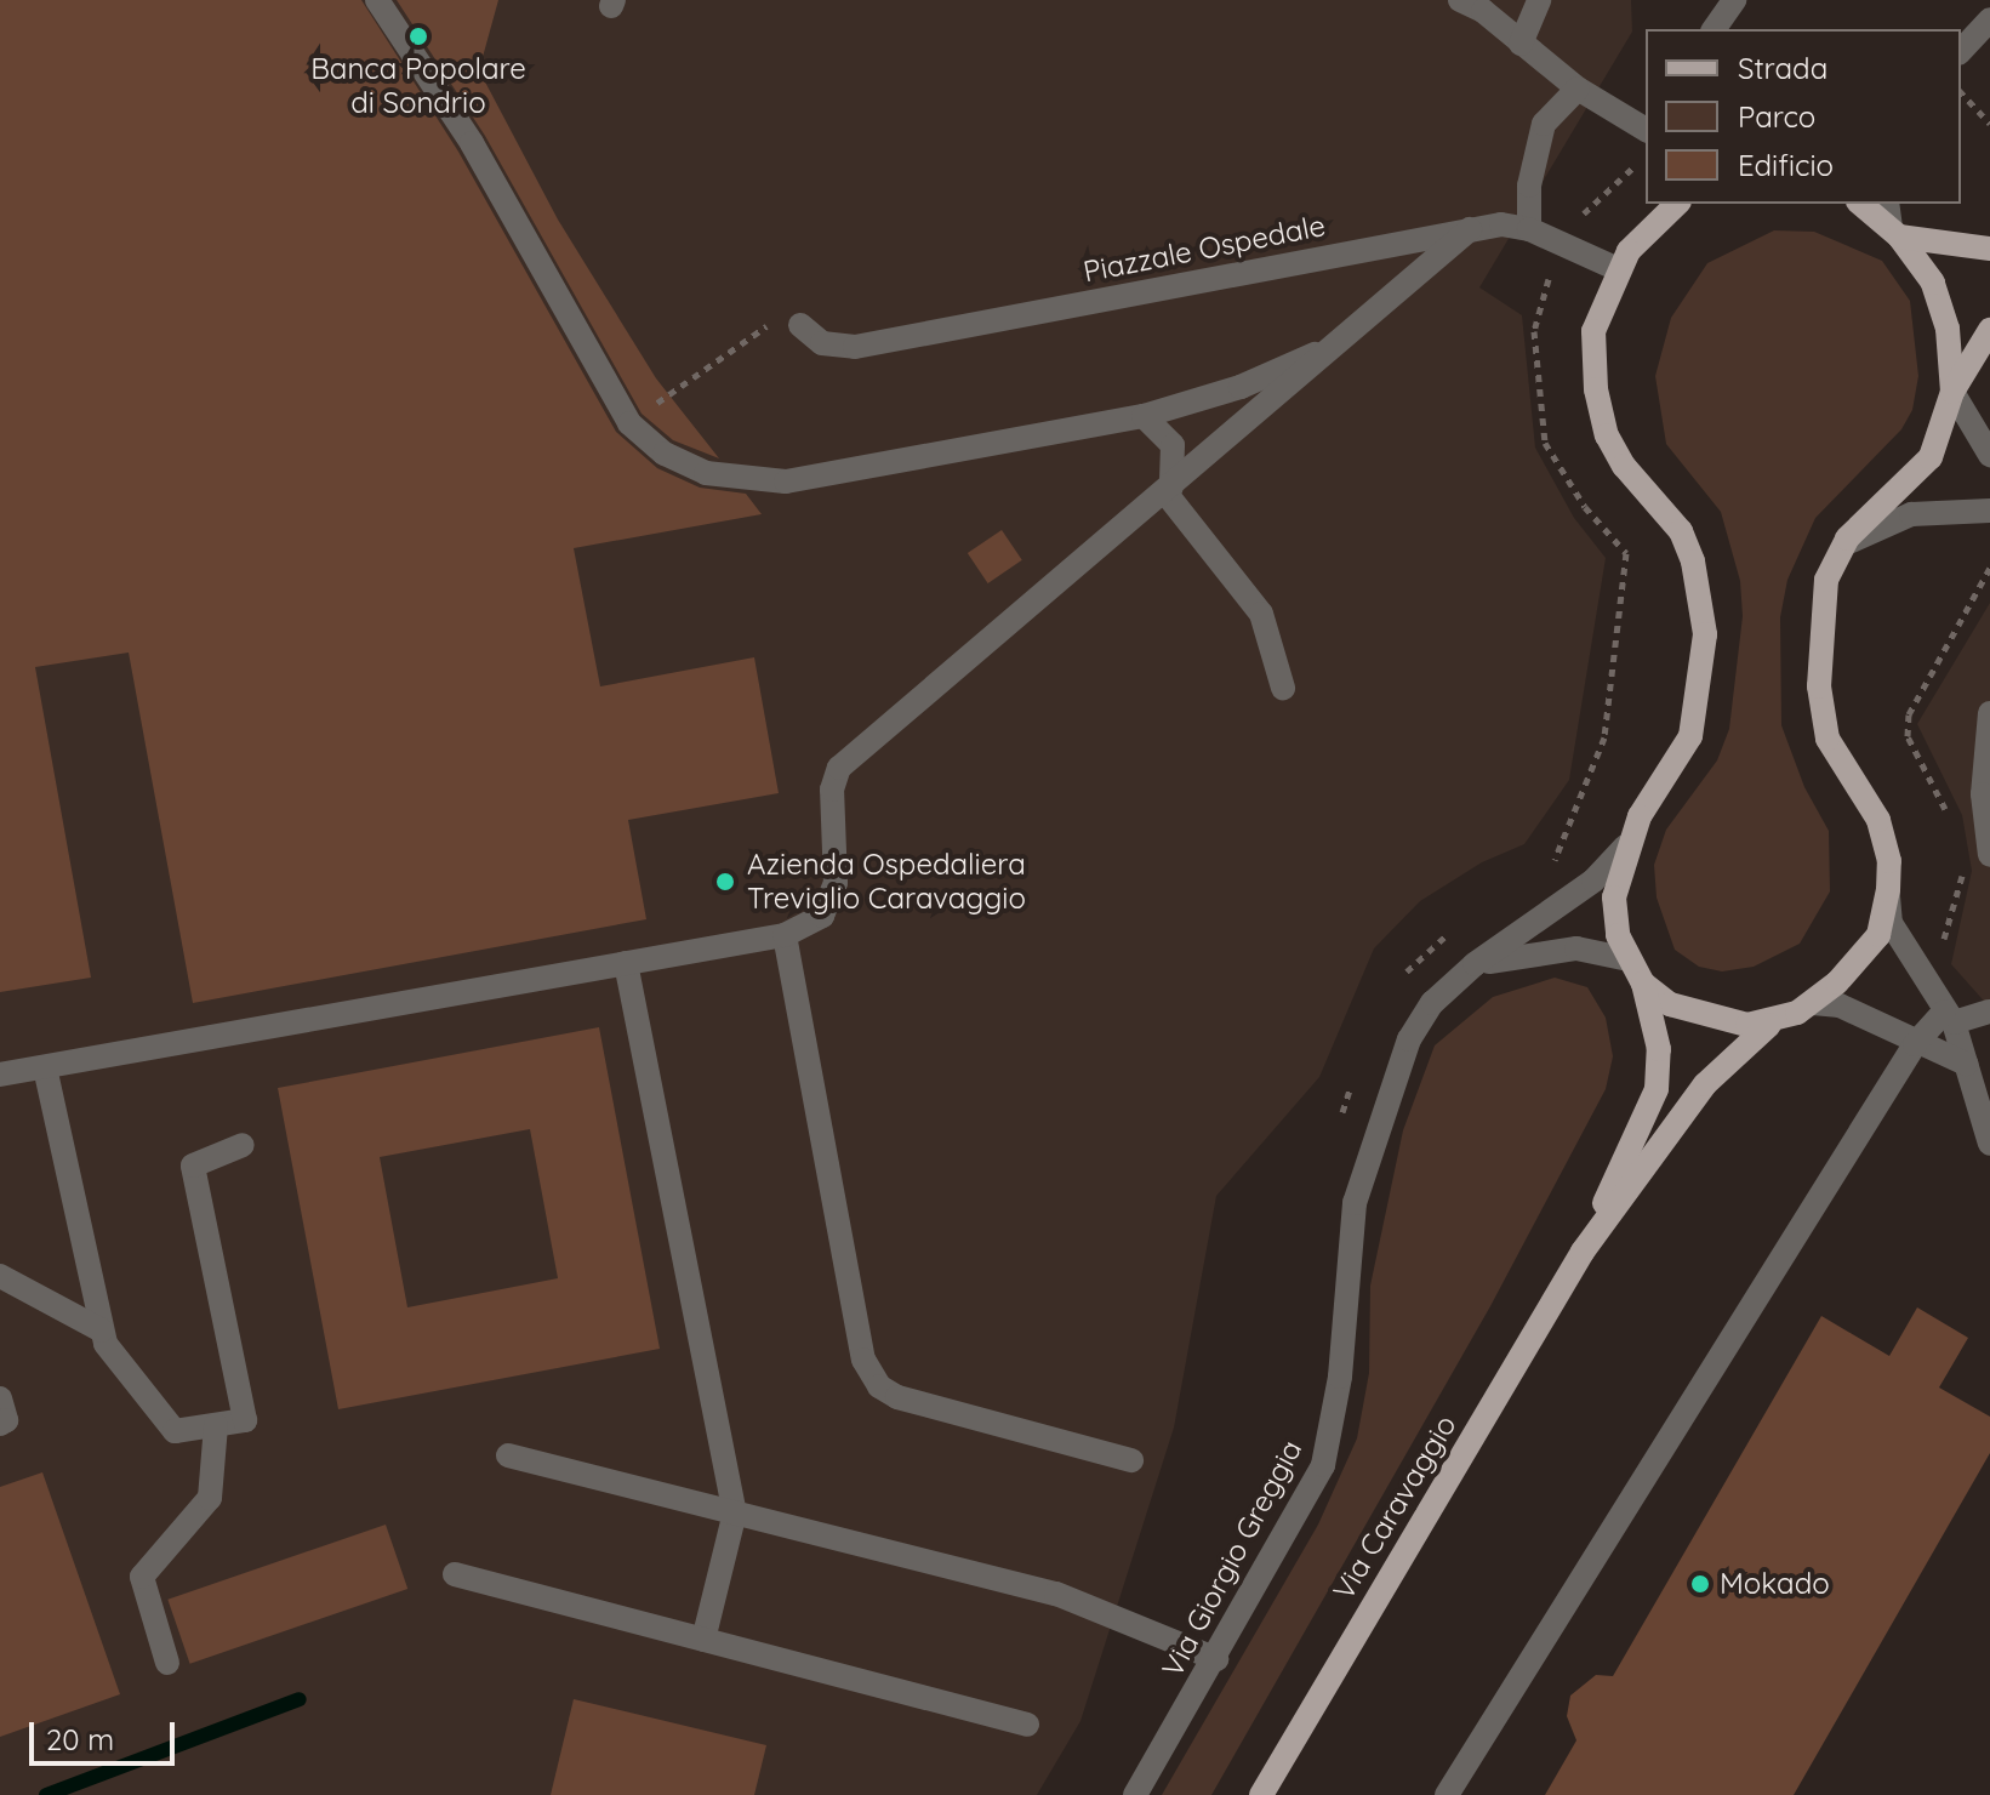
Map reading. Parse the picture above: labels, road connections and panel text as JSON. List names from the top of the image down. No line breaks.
{"streets":{"main road":["Via Caravaggio"],"street":["Piazzale Ospedale","Via Giorgio Greggia"]},"crossings":[["Piazzale Ospedale","Via Caravaggio"],["Via Caravaggio","Via Giorgio Greggia"]],"places":["Banca Popolare di Sondrio","Azienda Ospedaliera Treviglio Caravaggio","Mokado"],"legend":["Strada","Parco","Edificio"],"scale_bar":"20 m"}
